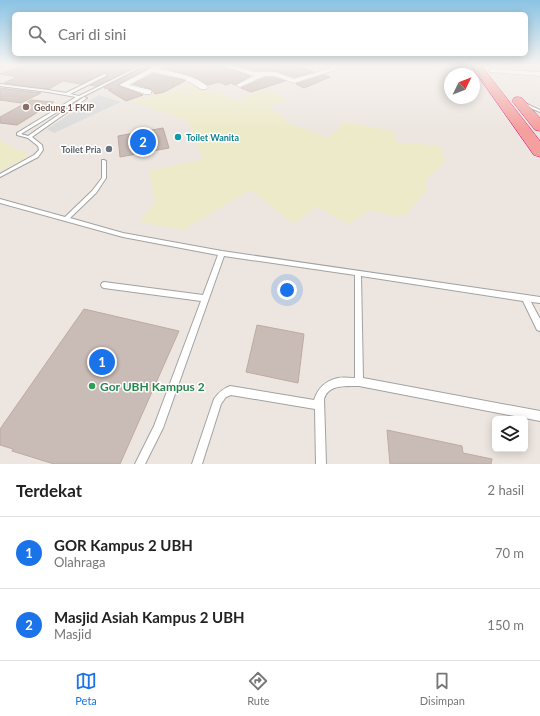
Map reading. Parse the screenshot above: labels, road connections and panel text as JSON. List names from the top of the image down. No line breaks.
{"places":["Gedung 1 FKIP","Toilet Wanita","Toilet Pria","Gor UBH Kampus 2"],"north":"top right","page":{"search":"Cari di sini","pins":["2","1"],"heading":["Terdekat","2 hasil"],"list":[{"mark":"1","name":"GOR Kampus 2 UBH","note":"Olahraga","value":"70 m"},{"mark":"2","name":"Masjid Asiah Kampus 2 UBH","note":"Masjid","value":"150 m"}],"nav":["Peta","Rute","Disimpan"]}}
